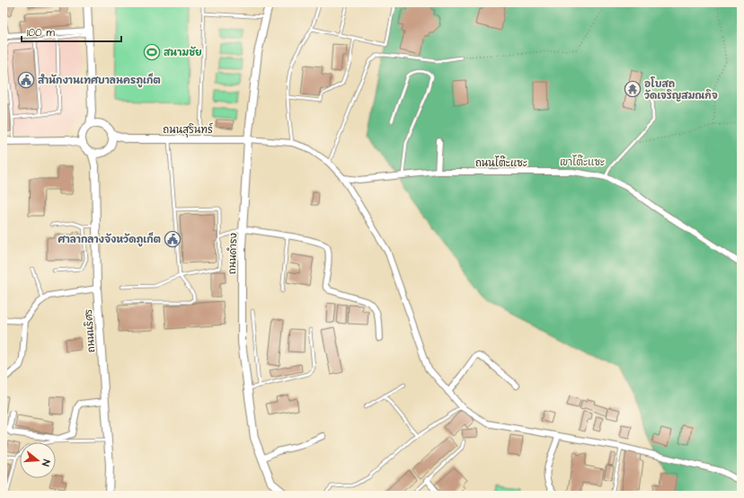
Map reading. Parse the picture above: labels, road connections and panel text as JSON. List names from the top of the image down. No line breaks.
{"streets":{"street":["ถนนสุรินทร์","ถนนโต๊ะแซะ","ถนนดำรง","ถนนนริศร"]},"crossings":[["ถนนสุรินทร์","ถนนดำรง"],["ถนนสุรินทร์","ถนนนริศร"]],"parks":["เขาโต๊ะแซะ"],"places":{"sports":["สนามชัย"],"public building":["สำนักงานเทศบาลนครภูเก็ต","ศาลากลางจังหวัดภูเก็ต"],"temple":["อุโบสถ วัดเจริญสมณกิจ"]},"scale_bar":"100 m","north":"right"}
